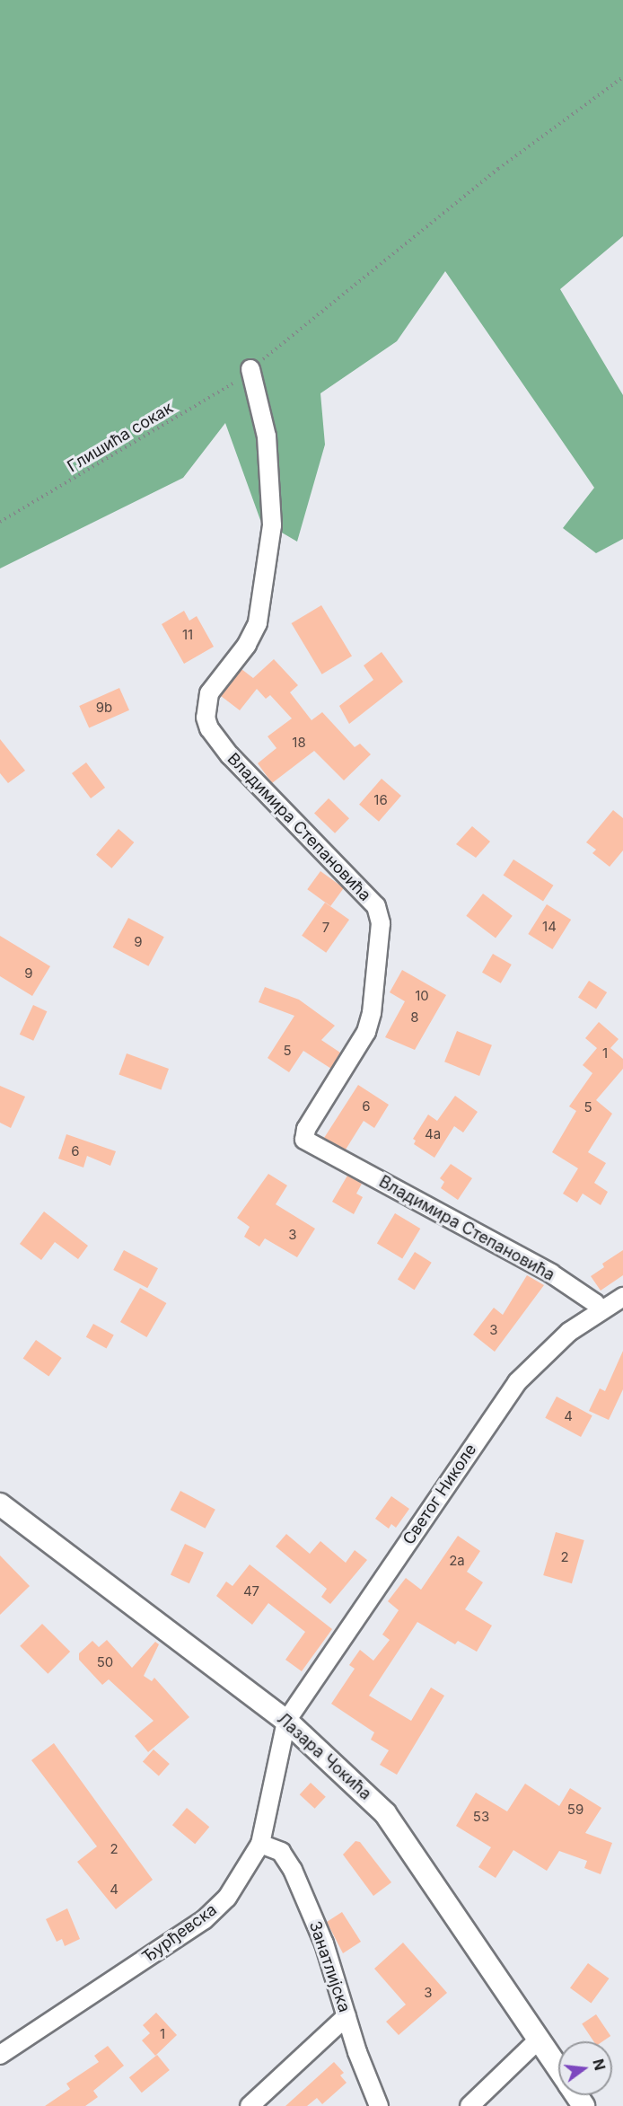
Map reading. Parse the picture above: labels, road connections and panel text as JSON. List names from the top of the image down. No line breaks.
{"streets":{"street":["Владимира Степановића","Светог Николе","Лазара Чокића","Ђурђевска","Занатлијска"],"path":["Глишића сокак"]},"crossings":[["Глишића сокак","Владимира Степановића"],["Владимира Степановића","Светог Николе"],["Светог Николе","Лазара Чокића"],["Светог Николе","Ђурђевска"],["Лазара Чокића","Ђурђевска"],["Ђурђевска","Занатлијска"]],"house_numbers":["11","9b","18","16","14","7","9","9","10","8","5","1","6","5","4a","6","3","3","4","2","2a","47","50","59","53","2","4","3","1"],"north":"right"}
